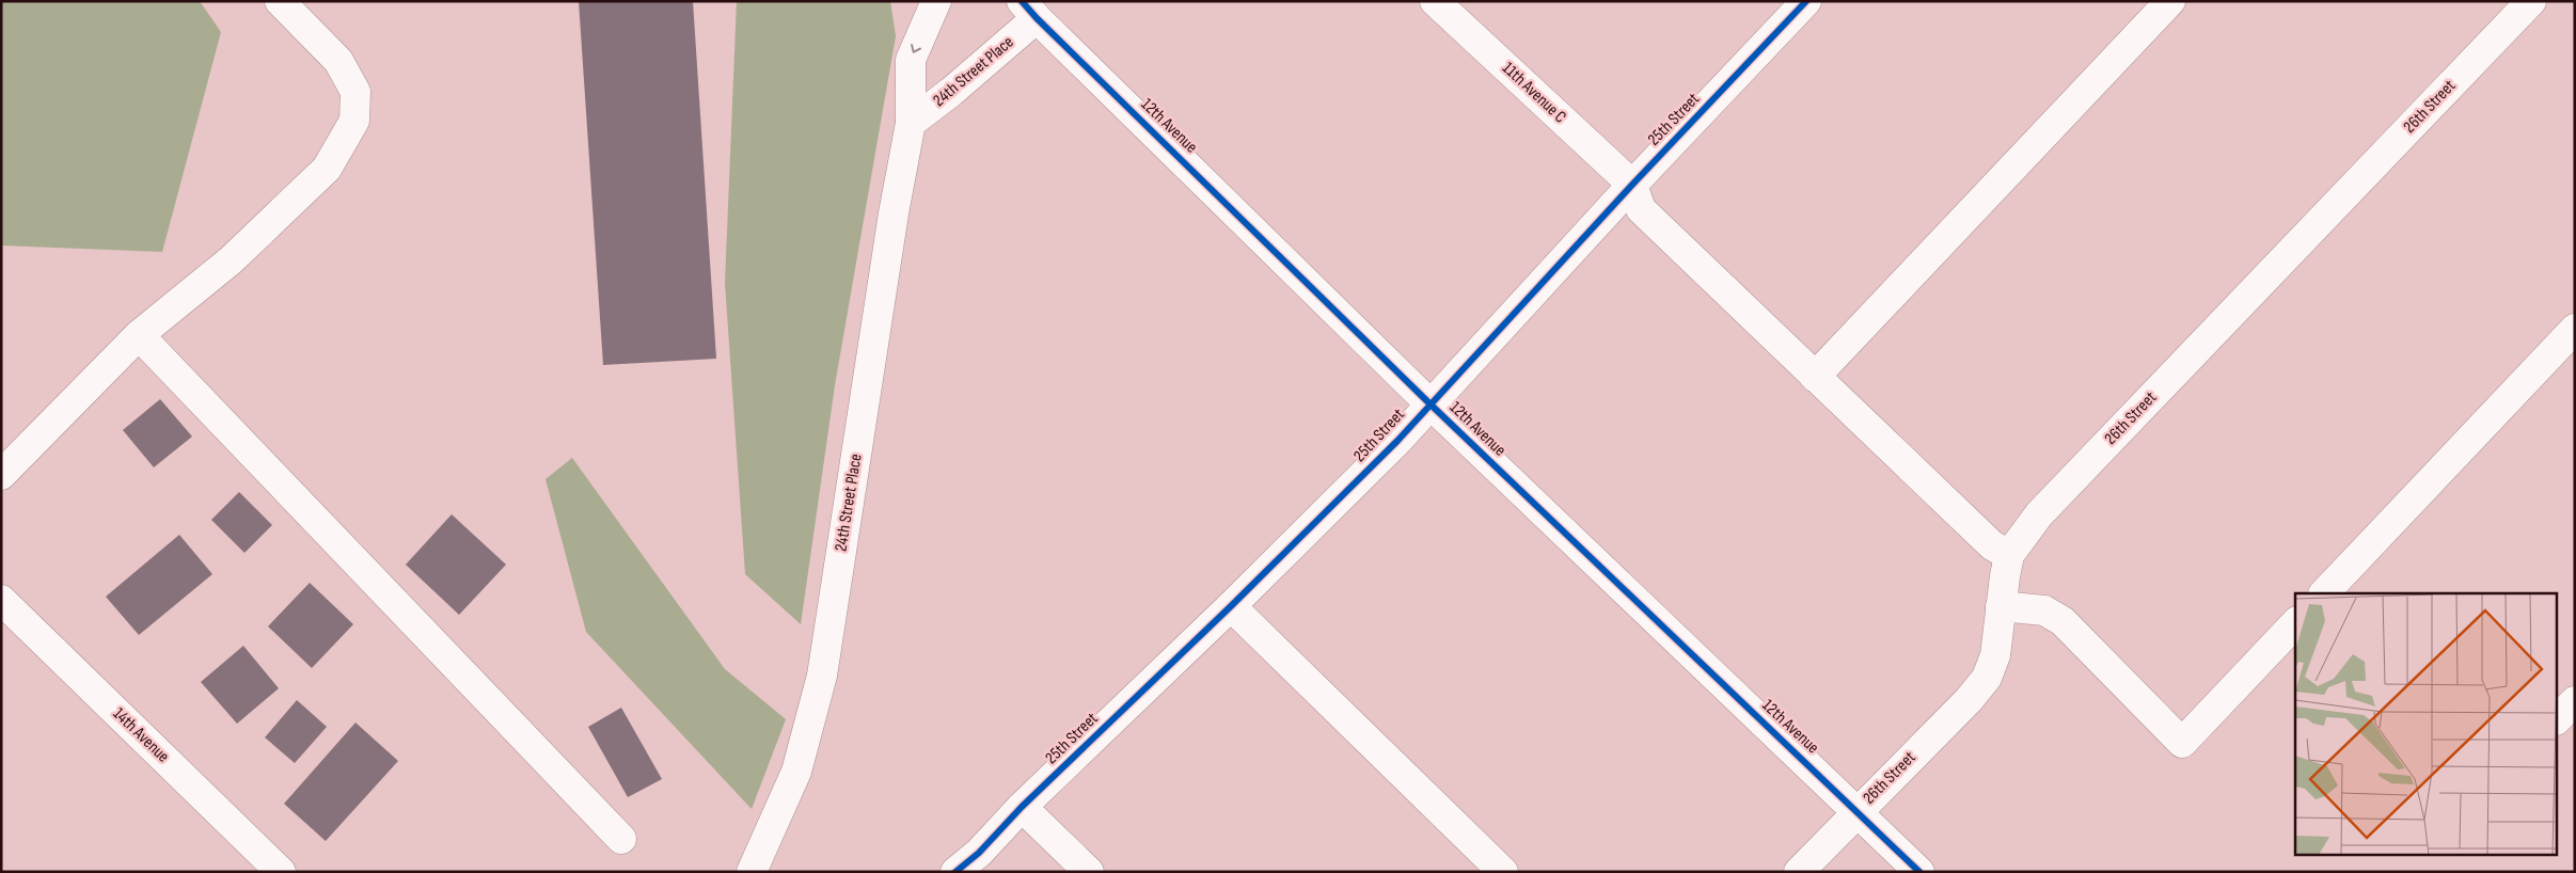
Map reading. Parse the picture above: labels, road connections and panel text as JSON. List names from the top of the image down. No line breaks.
{"streets":{"street":["24th Street Place","11th Avenue C","26th Street","25th Street","12th Avenue","14th Avenue"]},"crossings":[["24th Street Place","12th Avenue"],["11th Avenue C","25th Street"],["26th Street","12th Avenue"],["25th Street","12th Avenue"]]}
